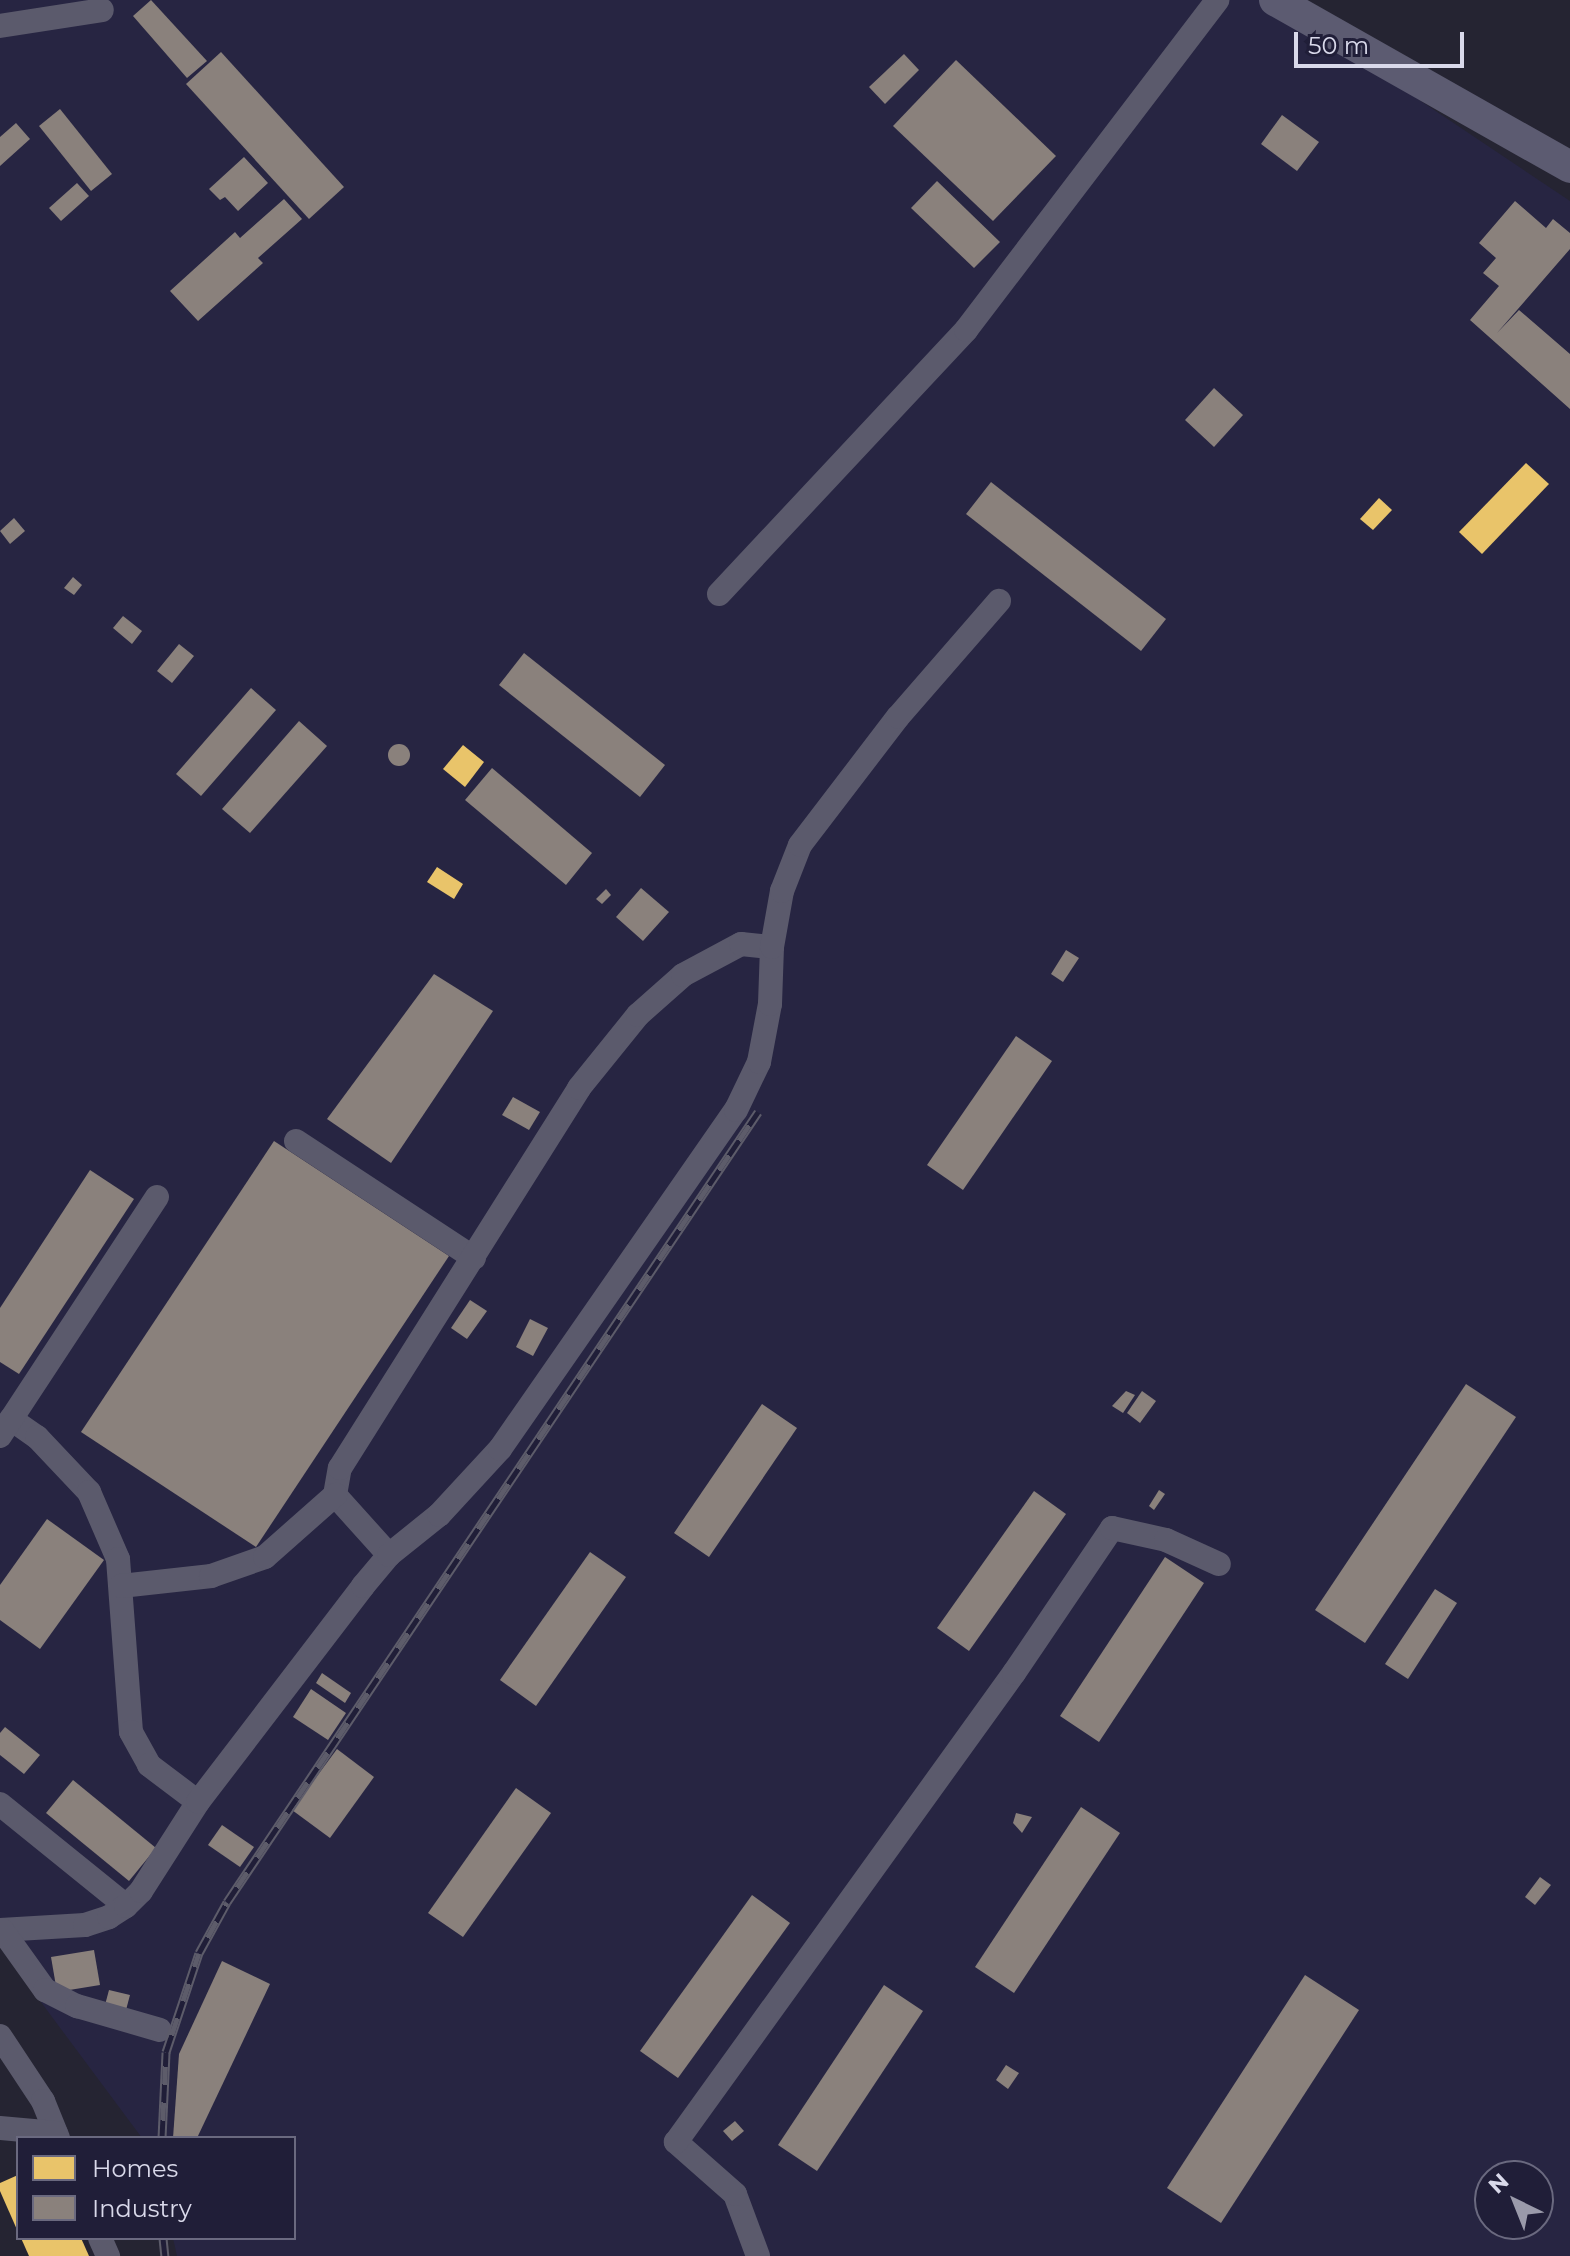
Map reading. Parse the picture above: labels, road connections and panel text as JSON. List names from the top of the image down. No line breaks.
{"legend":["Homes","Industry"],"scale_bar":"50 m","north":"top left"}
